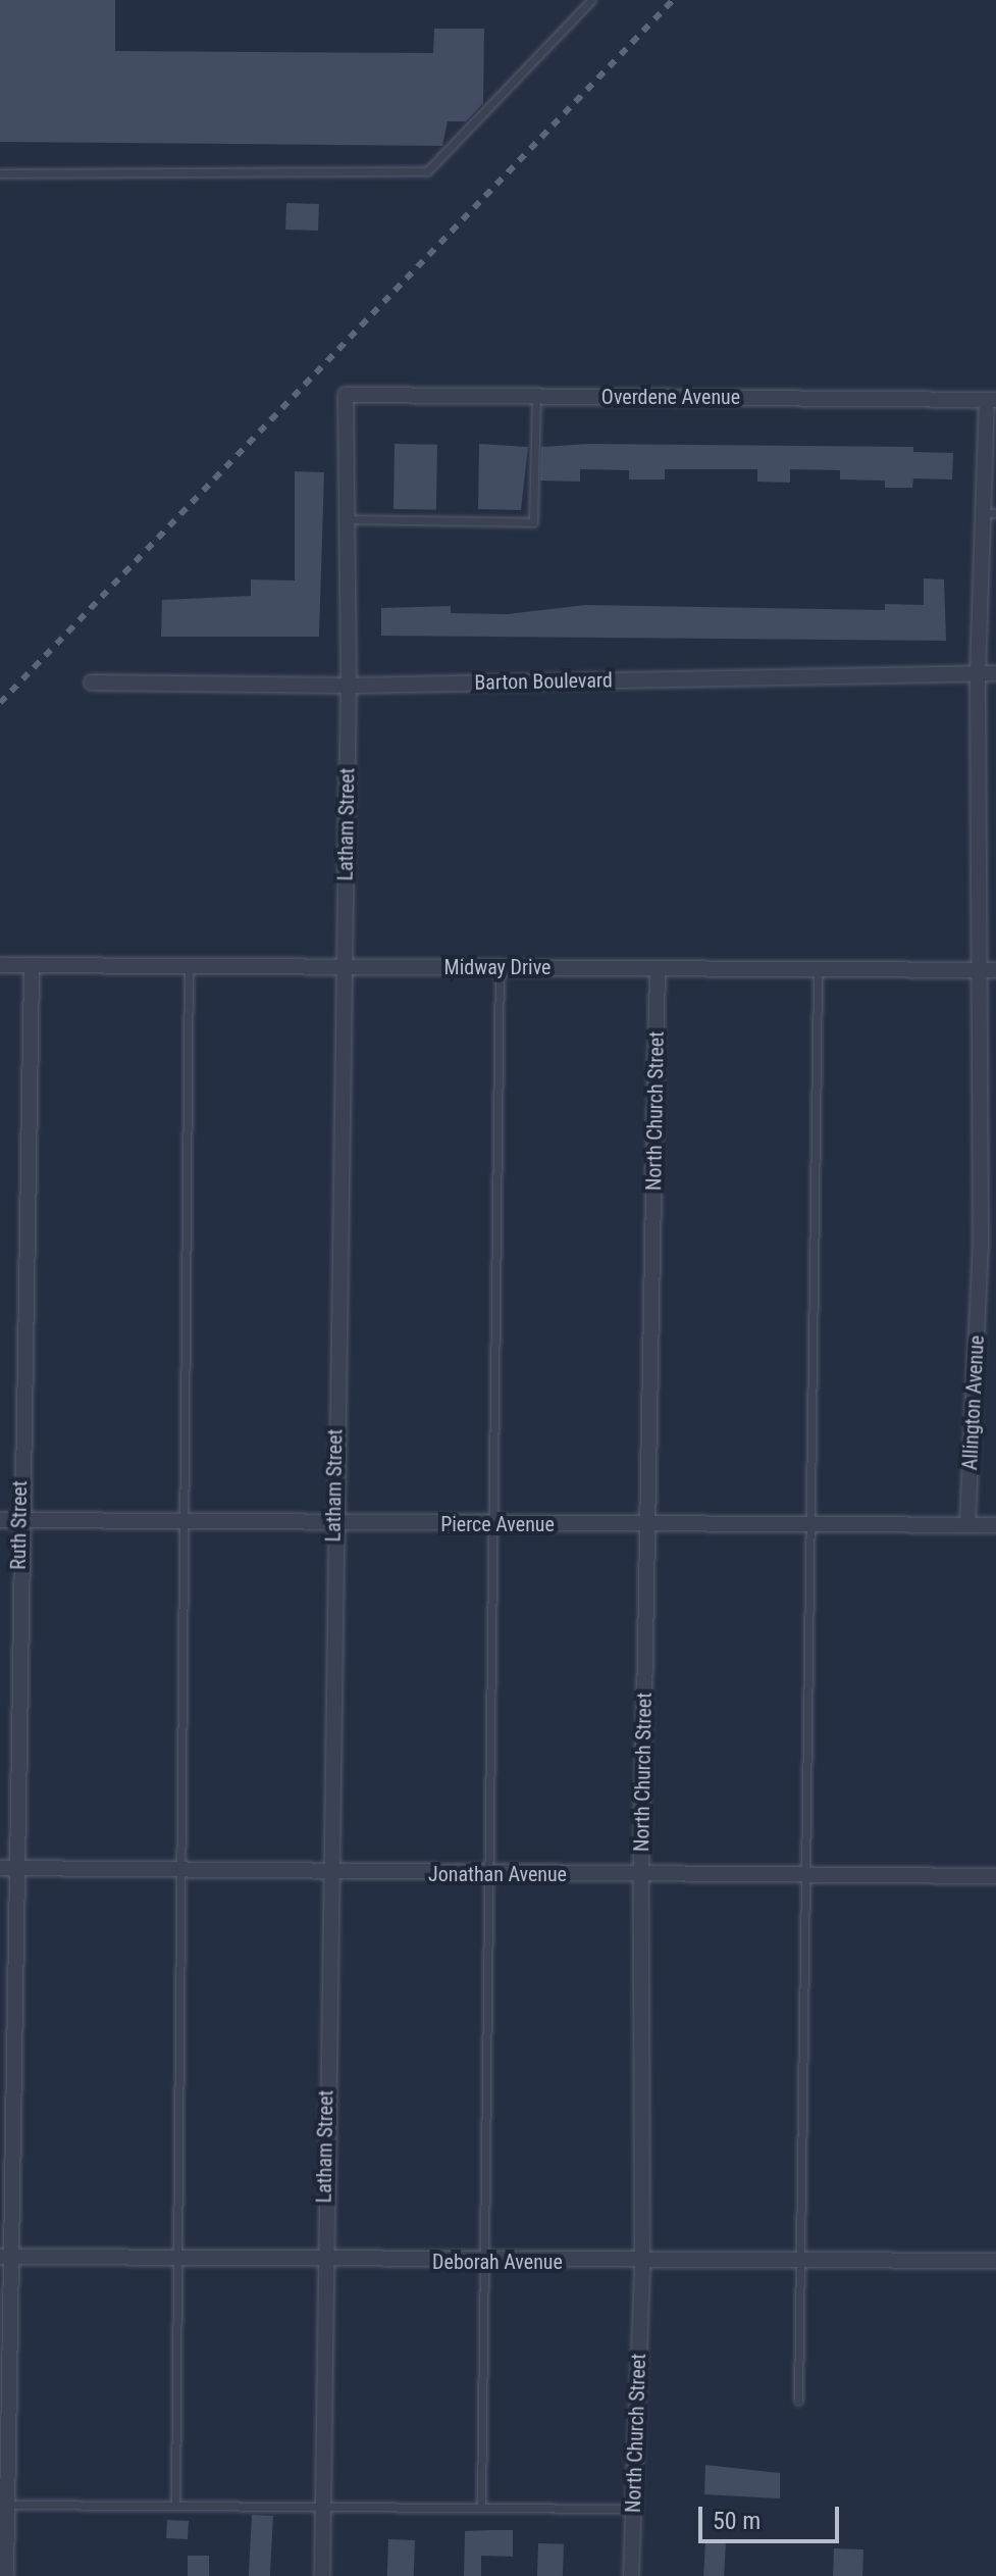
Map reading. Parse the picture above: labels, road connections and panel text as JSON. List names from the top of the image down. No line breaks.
{"streets":{"street":["Overdene Avenue","Barton Boulevard","Latham Street","Midway Drive","North Church Street","Allington Avenue","Pierce Avenue","Ruth Street","Jonathan Avenue","Deborah Avenue"]},"crossings":[["Overdene Avenue","Latham Street"],["Overdene Avenue","Allington Avenue"],["Barton Boulevard","Latham Street"],["Barton Boulevard","Allington Avenue"],["Latham Street","Midway Drive"],["Latham Street","Pierce Avenue"],["Latham Street","Jonathan Avenue"],["Latham Street","Deborah Avenue"],["Midway Drive","North Church Street"],["Midway Drive","Allington Avenue"],["Midway Drive","Ruth Street"],["North Church Street","Pierce Avenue"],["North Church Street","Jonathan Avenue"],["North Church Street","Deborah Avenue"],["Allington Avenue","Pierce Avenue"],["Pierce Avenue","Ruth Street"],["Ruth Street","Jonathan Avenue"],["Ruth Street","Deborah Avenue"]],"scale_bar":"50 m"}
